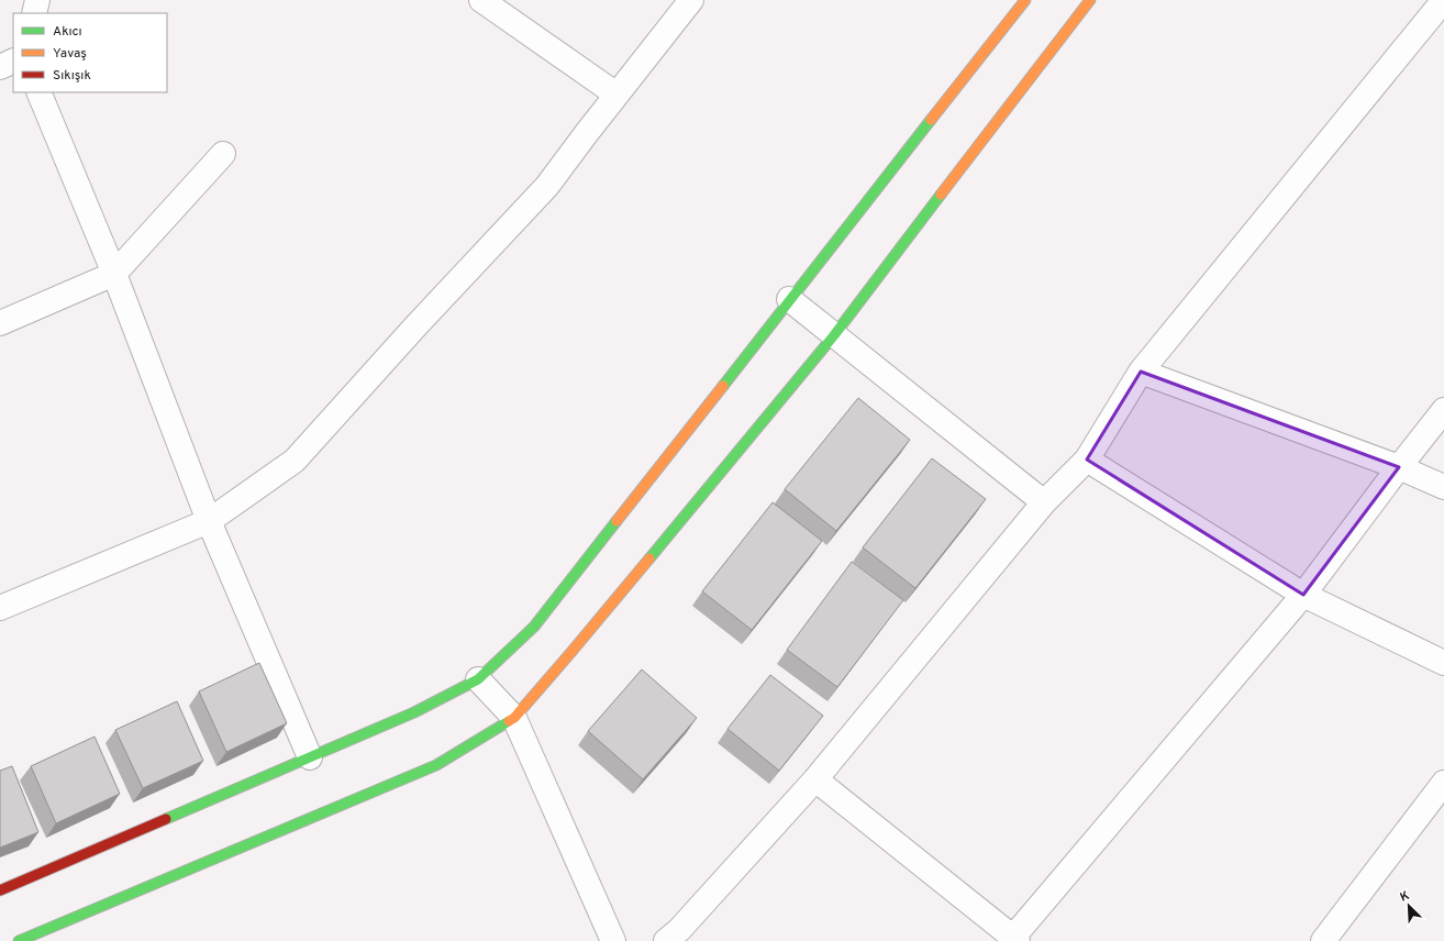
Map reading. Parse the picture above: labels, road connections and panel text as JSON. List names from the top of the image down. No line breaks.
{"legend":["Akıcı","Yavaş","Sıkışık"],"north":"top left"}
